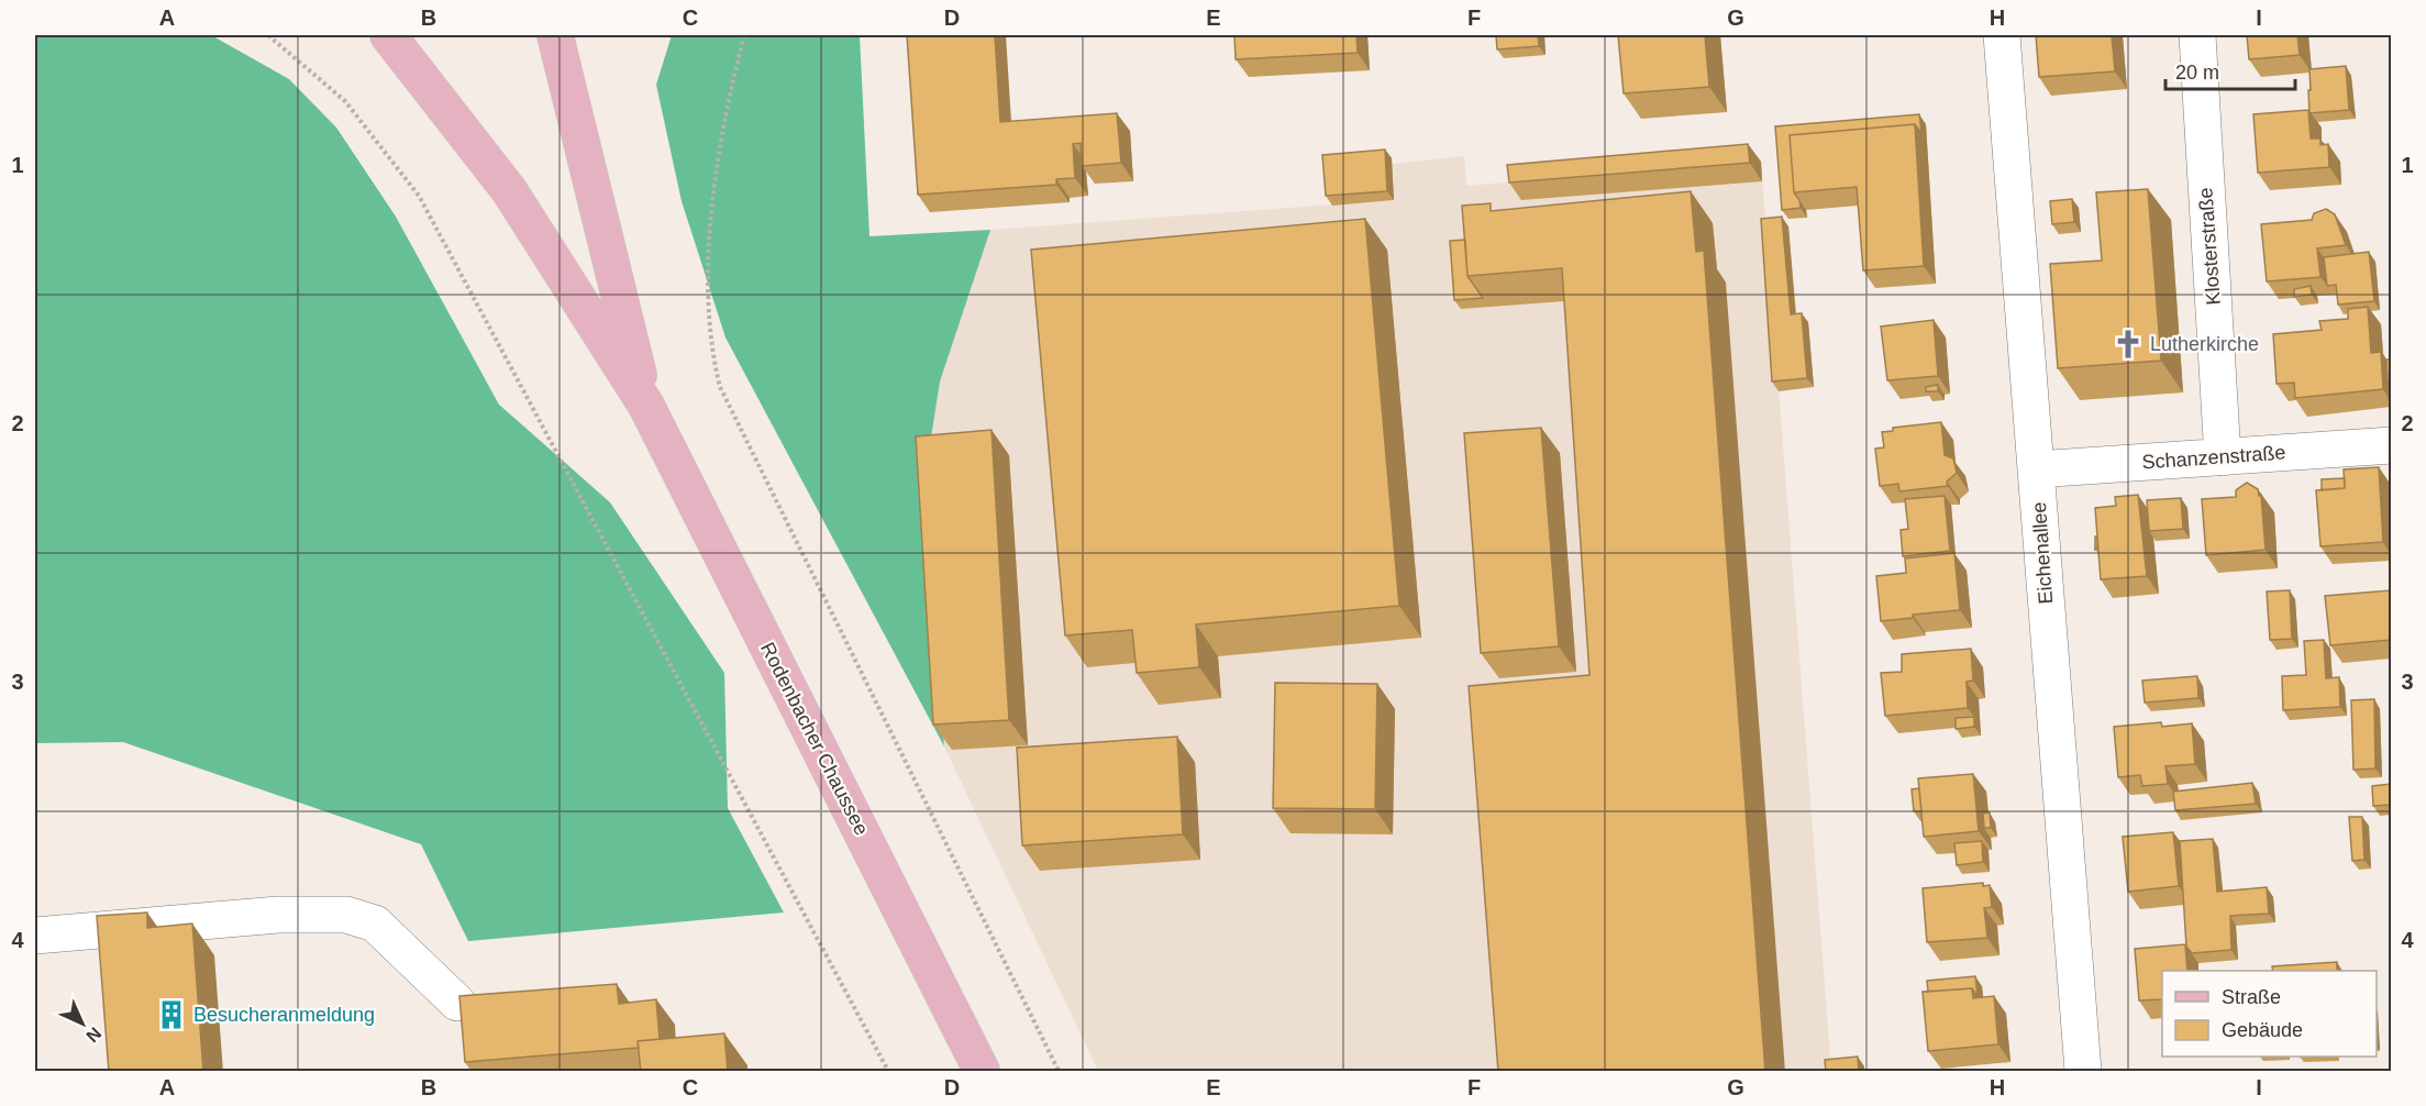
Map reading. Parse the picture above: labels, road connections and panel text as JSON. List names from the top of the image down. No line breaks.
{"streets":{"main road":["Rodenbacher Chaussee"],"street":["Klosterstraße","Schanzenstraße","Eichenallee"]},"crossings":[["Klosterstraße","Schanzenstraße"],["Schanzenstraße","Eichenallee"]],"places":{"church":["Lutherkirche"],"building":["Besucheranmeldung"]},"legend":["Straße","Gebäude"],"scale_bar":"20 m","north":"bottom right","grid":{"columns":["A","B","C","D","E","F","G","H","I"],"rows":["1","2","3","4"]}}
